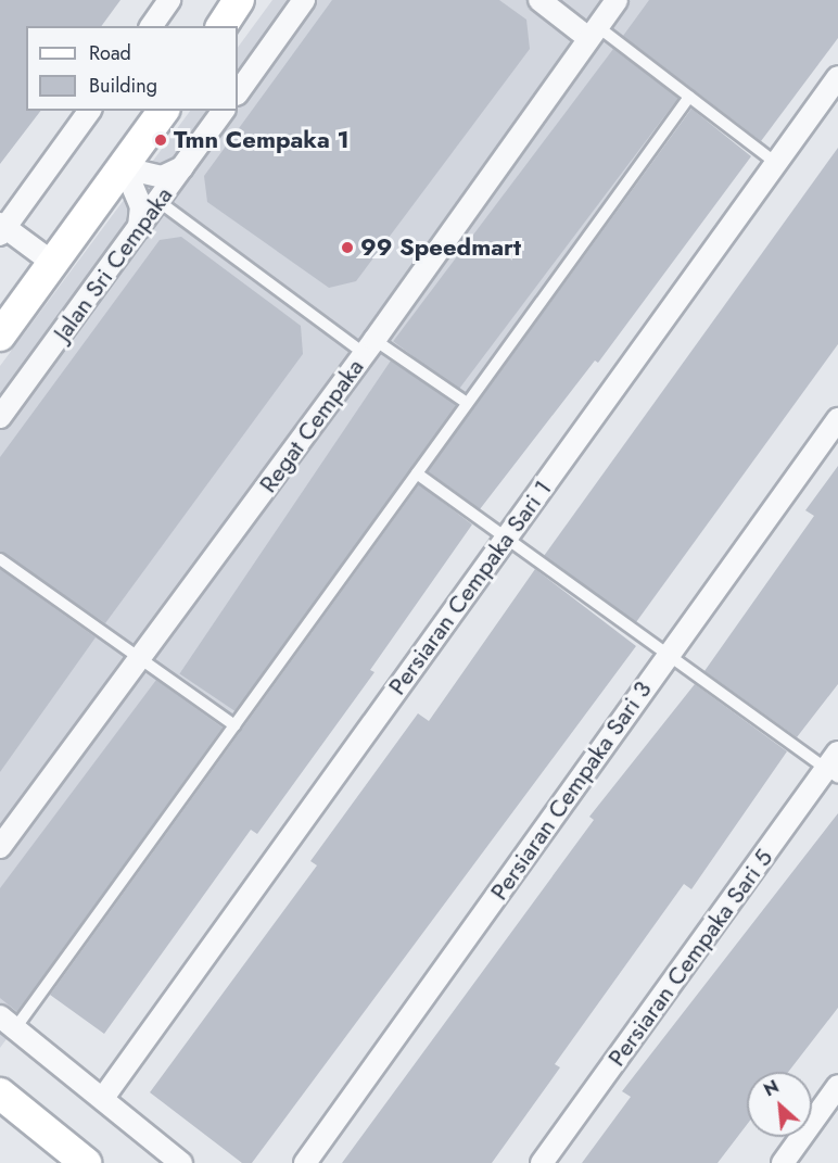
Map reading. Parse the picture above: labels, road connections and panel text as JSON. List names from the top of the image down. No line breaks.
{"streets":{"street":["Jalan Sri Cempaka","Regat Cempaka","Persiaran Cempaka Sari 1","Persiaran Cempaka Sari 3","Persiaran Cempaka Sari 5"]},"places":["Tmn Cempaka 1","99 Speedmart"],"legend":["Road","Building"],"north":"top left"}
